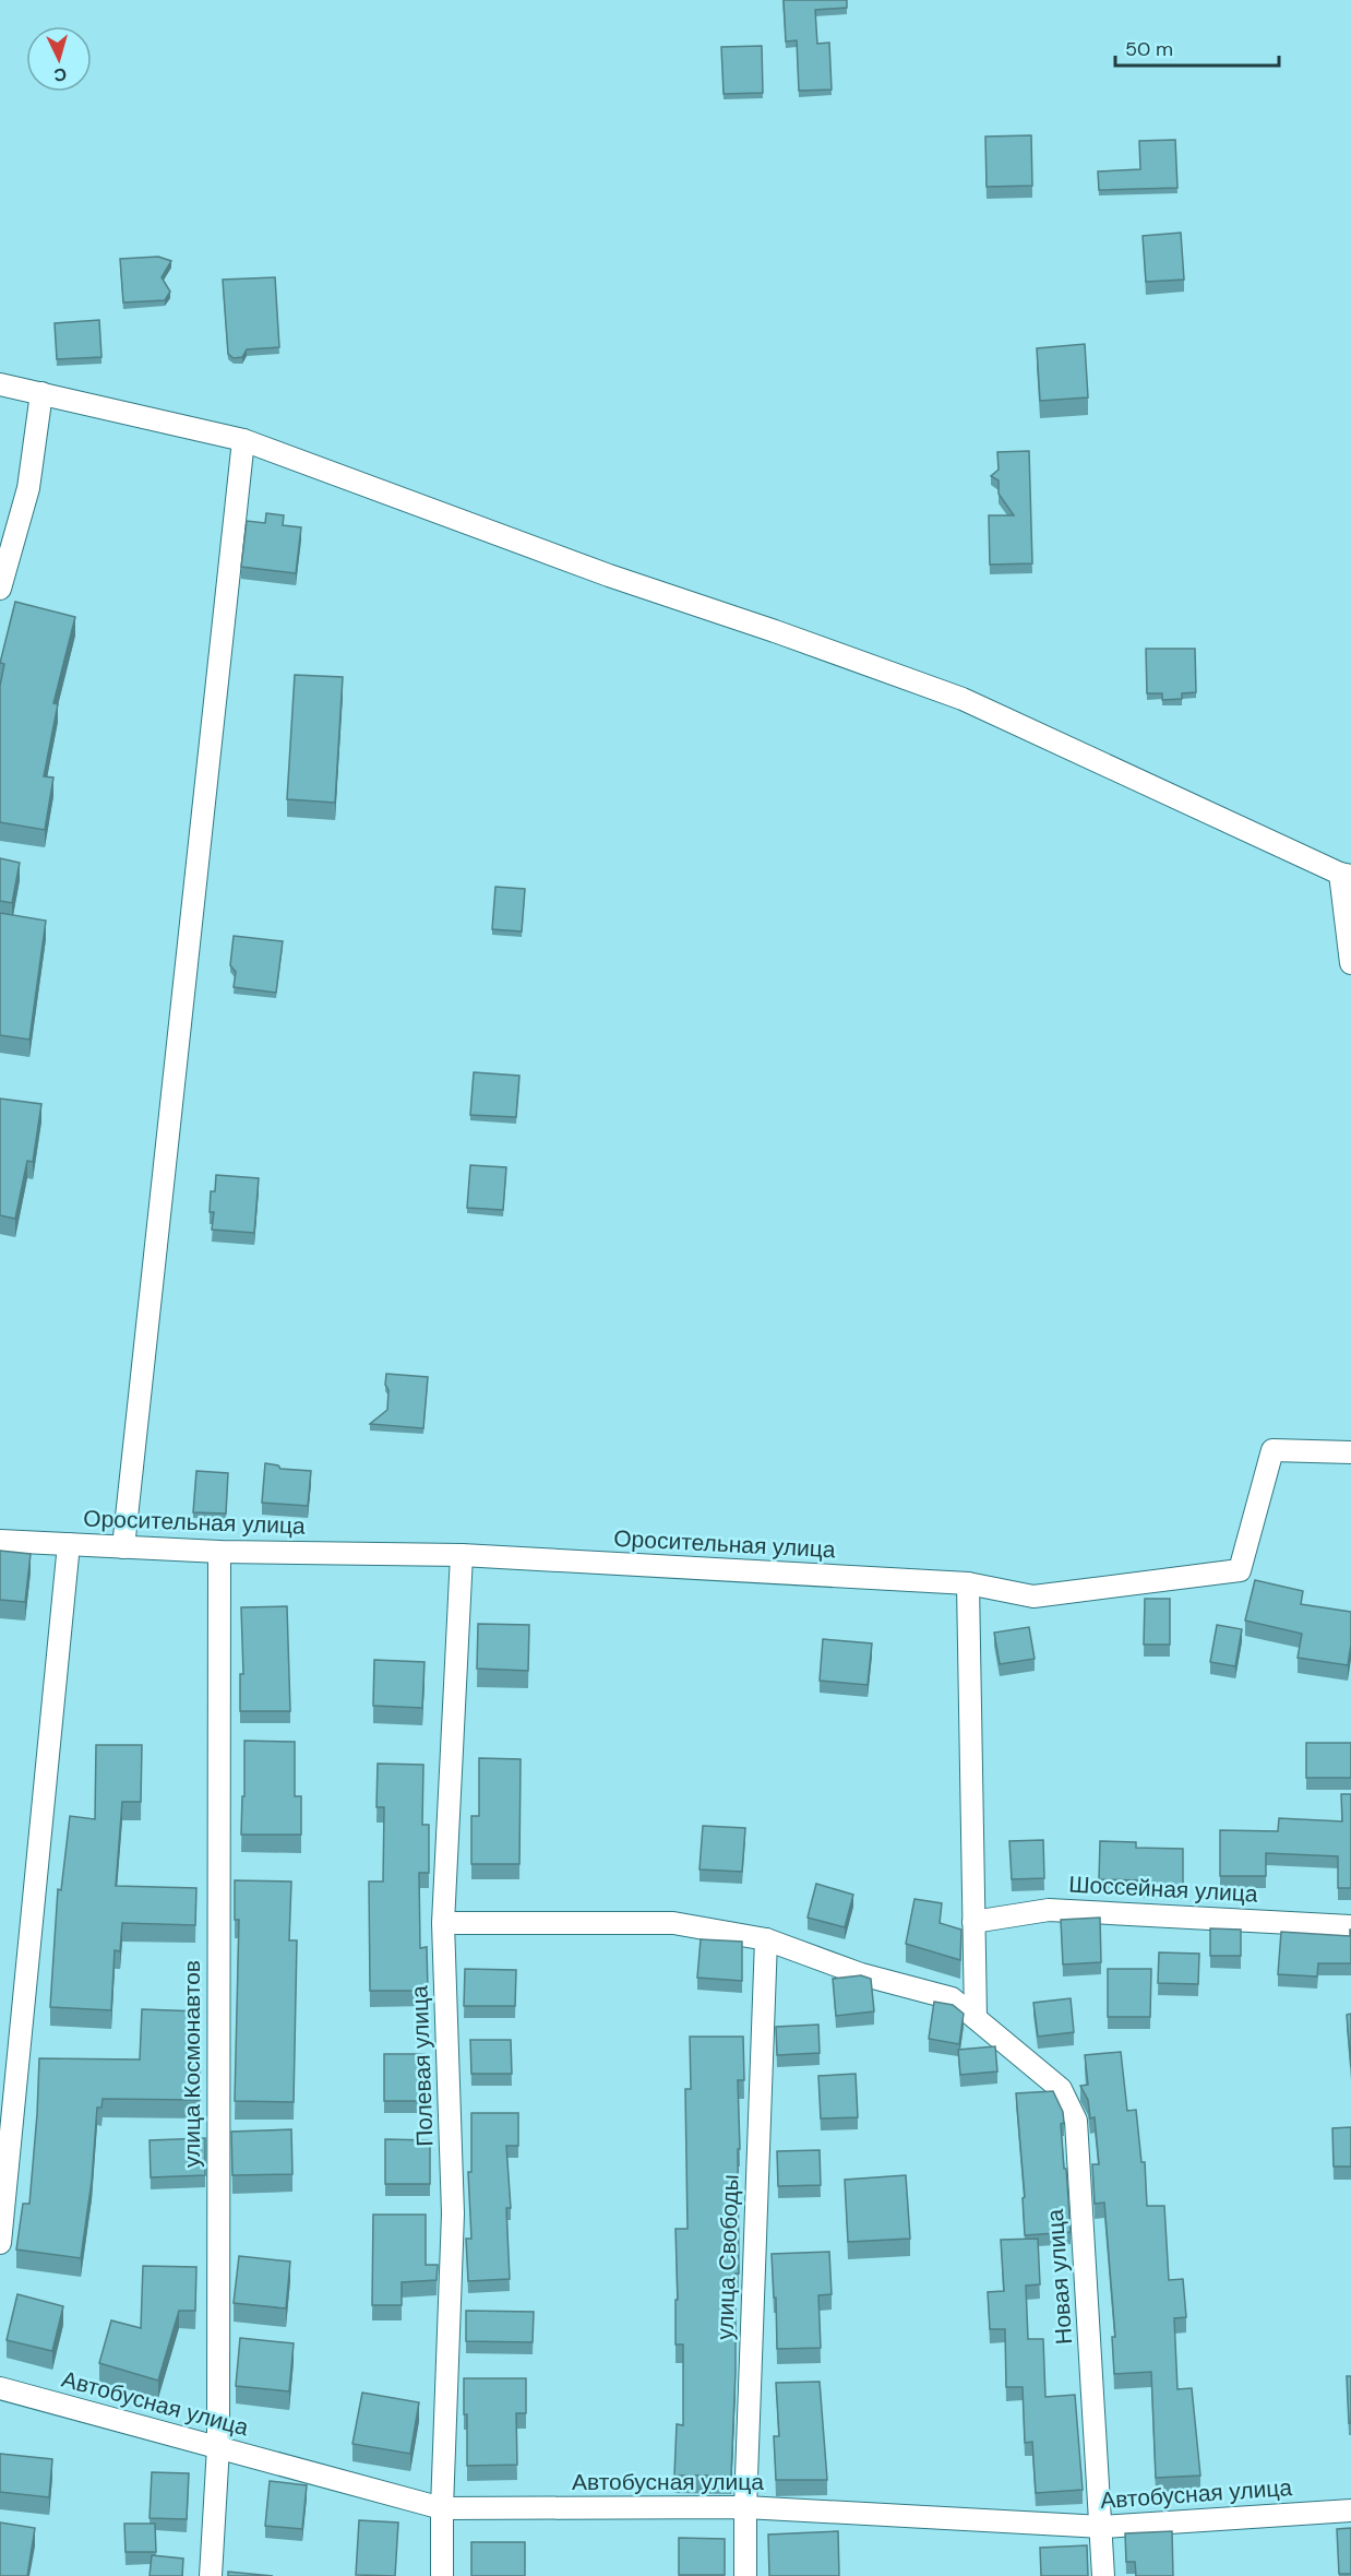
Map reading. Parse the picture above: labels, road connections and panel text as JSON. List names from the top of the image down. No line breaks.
{"streets":{"street":["Оросительная улица","Шоссейная улица","улица Космонавтов","Полевая улица","улица Свободы","Новая улица","Автобусная улица"]},"crossings":[["Оросительная улица","улица Космонавтов"],["Оросительная улица","Полевая улица"],["улица Космонавтов","Автобусная улица"],["Полевая улица","Новая улица"],["Полевая улица","Автобусная улица"],["улица Свободы","Новая улица"],["улица Свободы","Автобусная улица"],["Новая улица","Автобусная улица"]],"scale_bar":"50 m","north":"bottom"}
